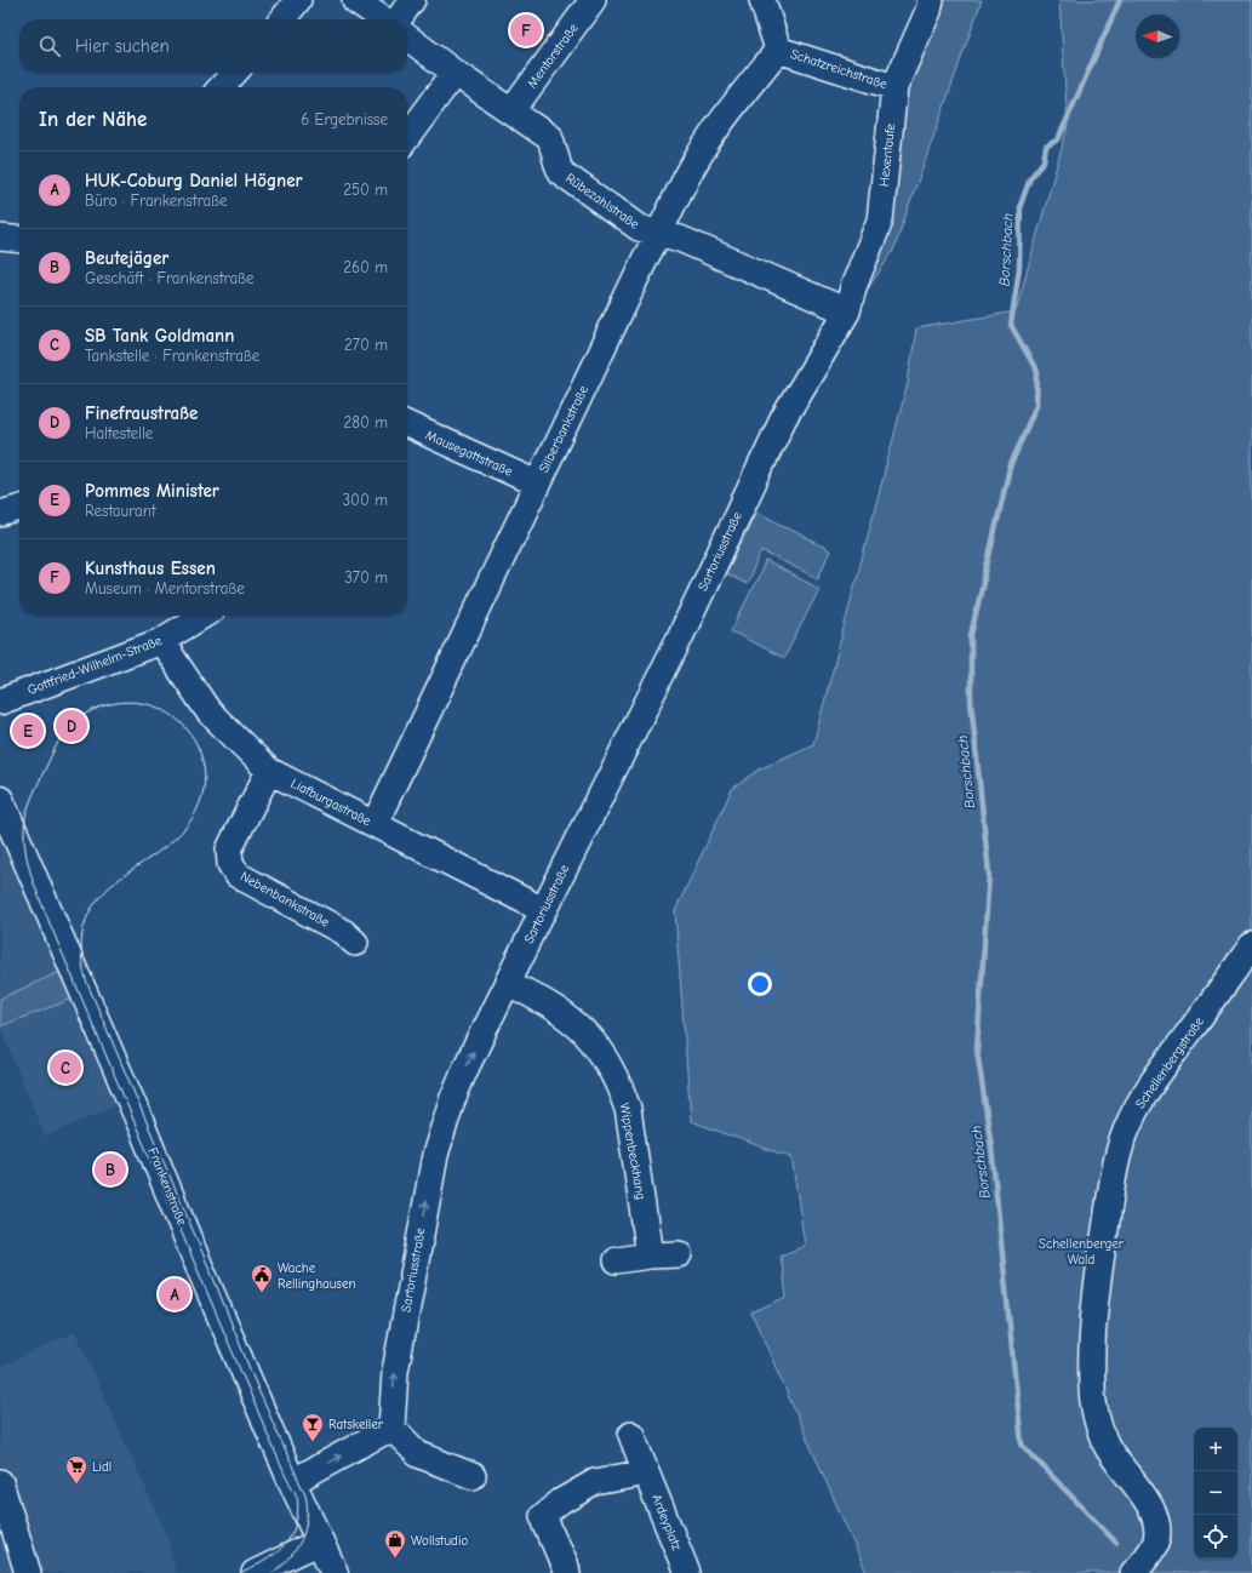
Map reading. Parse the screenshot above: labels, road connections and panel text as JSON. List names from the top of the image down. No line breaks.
{"streets":{"main road":["Frankenstraße"],"street":["Mentorstraße","Schatzreichstraße","Hexentaufe","Rübezahlstraße","Silberbankstraße","Mausegattstraße","Sartoriusstraße","Gottfried-Wilhelm-Straße","Liafburgastraße","Nebenbankstraße","Schellenbergstraße","Wippenbeckhang","Ardeyplatz"]},"crossings":[["Mentorstraße","Rübezahlstraße"],["Schatzreichstraße","Hexentaufe"],["Schatzreichstraße","Silberbankstraße"],["Hexentaufe","Rübezahlstraße"],["Hexentaufe","Sartoriusstraße"],["Rübezahlstraße","Silberbankstraße"],["Rübezahlstraße","Sartoriusstraße"],["Silberbankstraße","Mausegattstraße"],["Silberbankstraße","Liafburgastraße"],["Sartoriusstraße","Liafburgastraße"],["Sartoriusstraße","Wippenbeckhang"],["Gottfried-Wilhelm-Straße","Liafburgastraße"],["Liafburgastraße","Nebenbankstraße"]],"one_way":["Sartoriusstraße"],"water":["Borschbach"],"parks":["Schellenberger Wald"],"places":{"public building":["Wache Rellinghausen"],"bar":["Ratskeller"],"supermarket":["Lidl"],"shop":["Wollstudio"]},"north":"left","page":{"pins":["F","D","E","C","B","A"],"search":"Hier suchen","heading":["In der Nähe","6 Ergebnisse"],"list":[{"mark":"A","name":"HUK-Coburg Daniel Högner","note":"Büro · Frankenstraße","value":"250 m"},{"mark":"B","name":"Beutejäger","note":"Geschäft · Frankenstraße","value":"260 m"},{"mark":"C","name":"SB Tank Goldmann","note":"Tankstelle · Frankenstraße","value":"270 m"},{"mark":"D","name":"Finefraustraße","note":"Haltestelle","value":"280 m"},{"mark":"E","name":"Pommes Minister","note":"Restaurant","value":"300 m"},{"mark":"F","name":"Kunsthaus Essen","note":"Museum · Mentorstraße","value":"370 m"}],"map_buttons":["+","−"]}}
